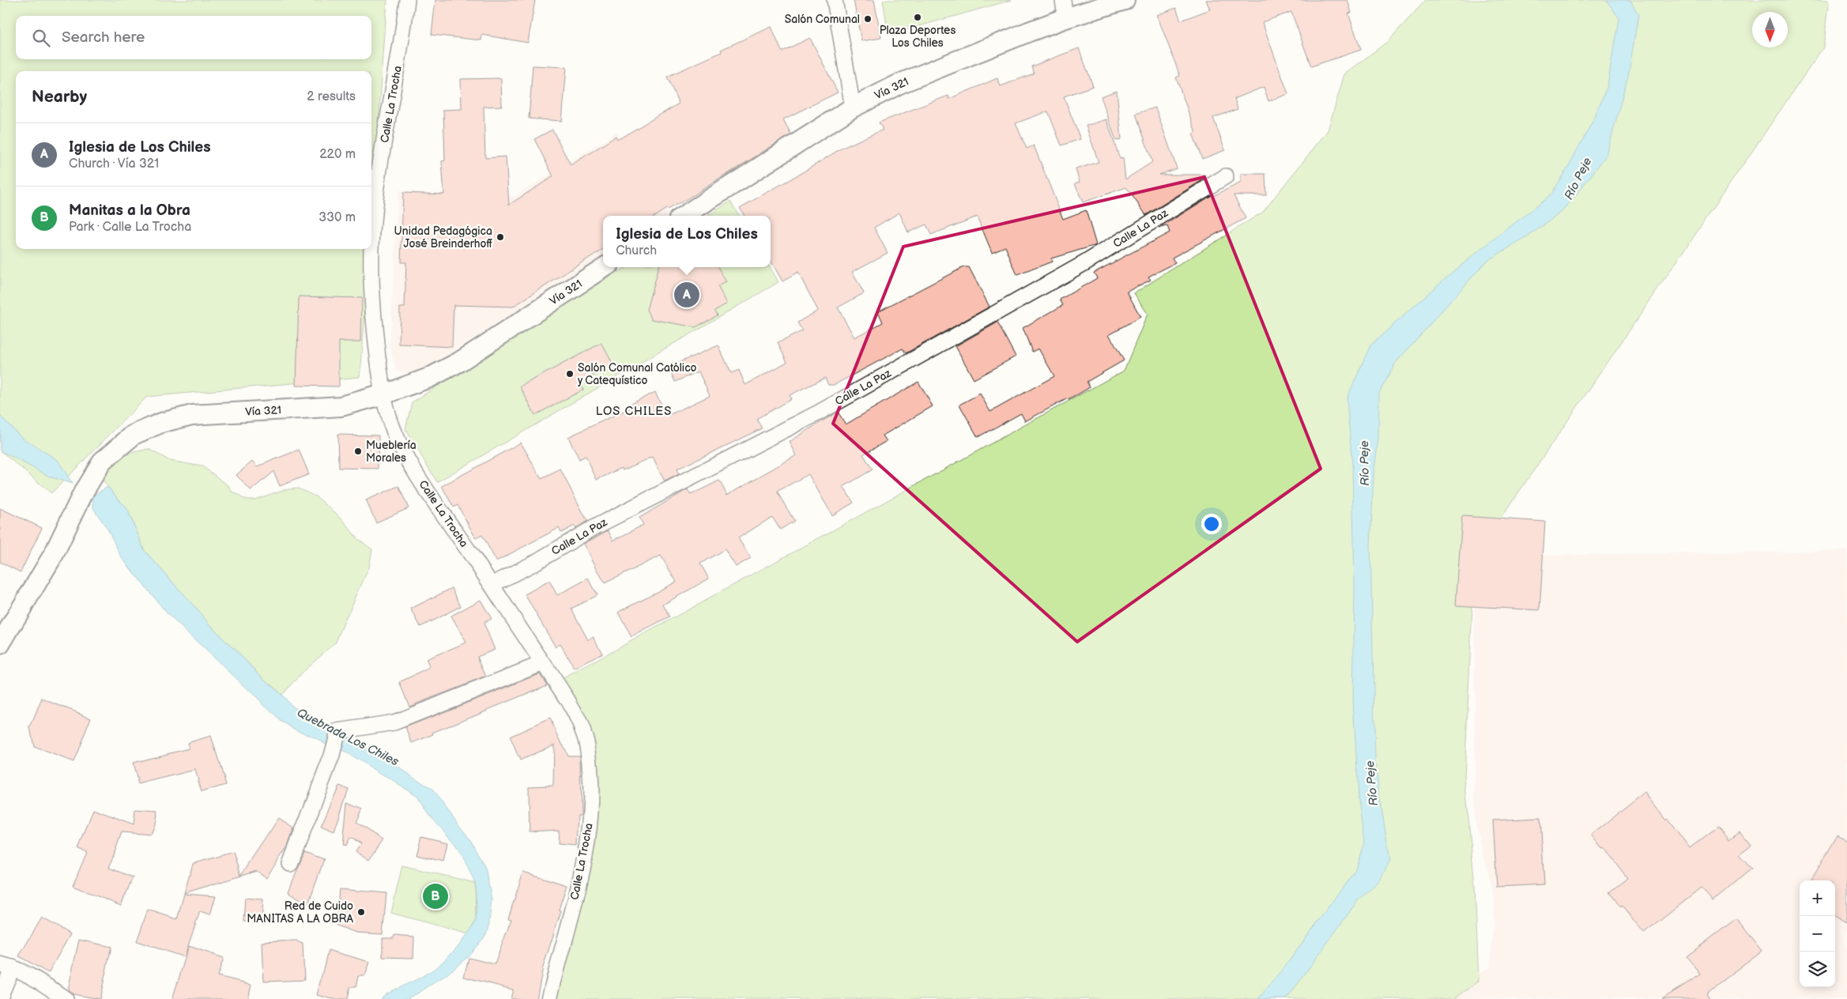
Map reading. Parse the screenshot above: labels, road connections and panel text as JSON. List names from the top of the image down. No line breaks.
{"streets":{"street":["Vía 321","Calle La Trocha","Calle La Paz"]},"crossings":[["Vía 321","Calle La Trocha"],["Calle La Trocha","Calle La Paz"]],"districts":["LOS CHILES"],"water":["Río Peje","Quebrada Los Chiles"],"places":["Plaza Deportes Los Chiles","Salón Comunal","Unidad Pedagógica José Breinderhoff","Salón Comunal Católico y Catequístico","Mueblería Morales","Red de Cuido MANITAS A LA OBRA"],"north":"bottom","page":{"search":"Search here","heading":["Nearby","2 results"],"list":[{"mark":"A","name":"Iglesia de Los Chiles","note":"Church · Vía 321","value":"220 m"},{"mark":"B","name":"Manitas a la Obra","note":"Park · Calle La Trocha","value":"330 m"}],"popup":["Iglesia de Los Chiles","Church"],"pins":["A","B"],"map_buttons":["+","−"]}}
